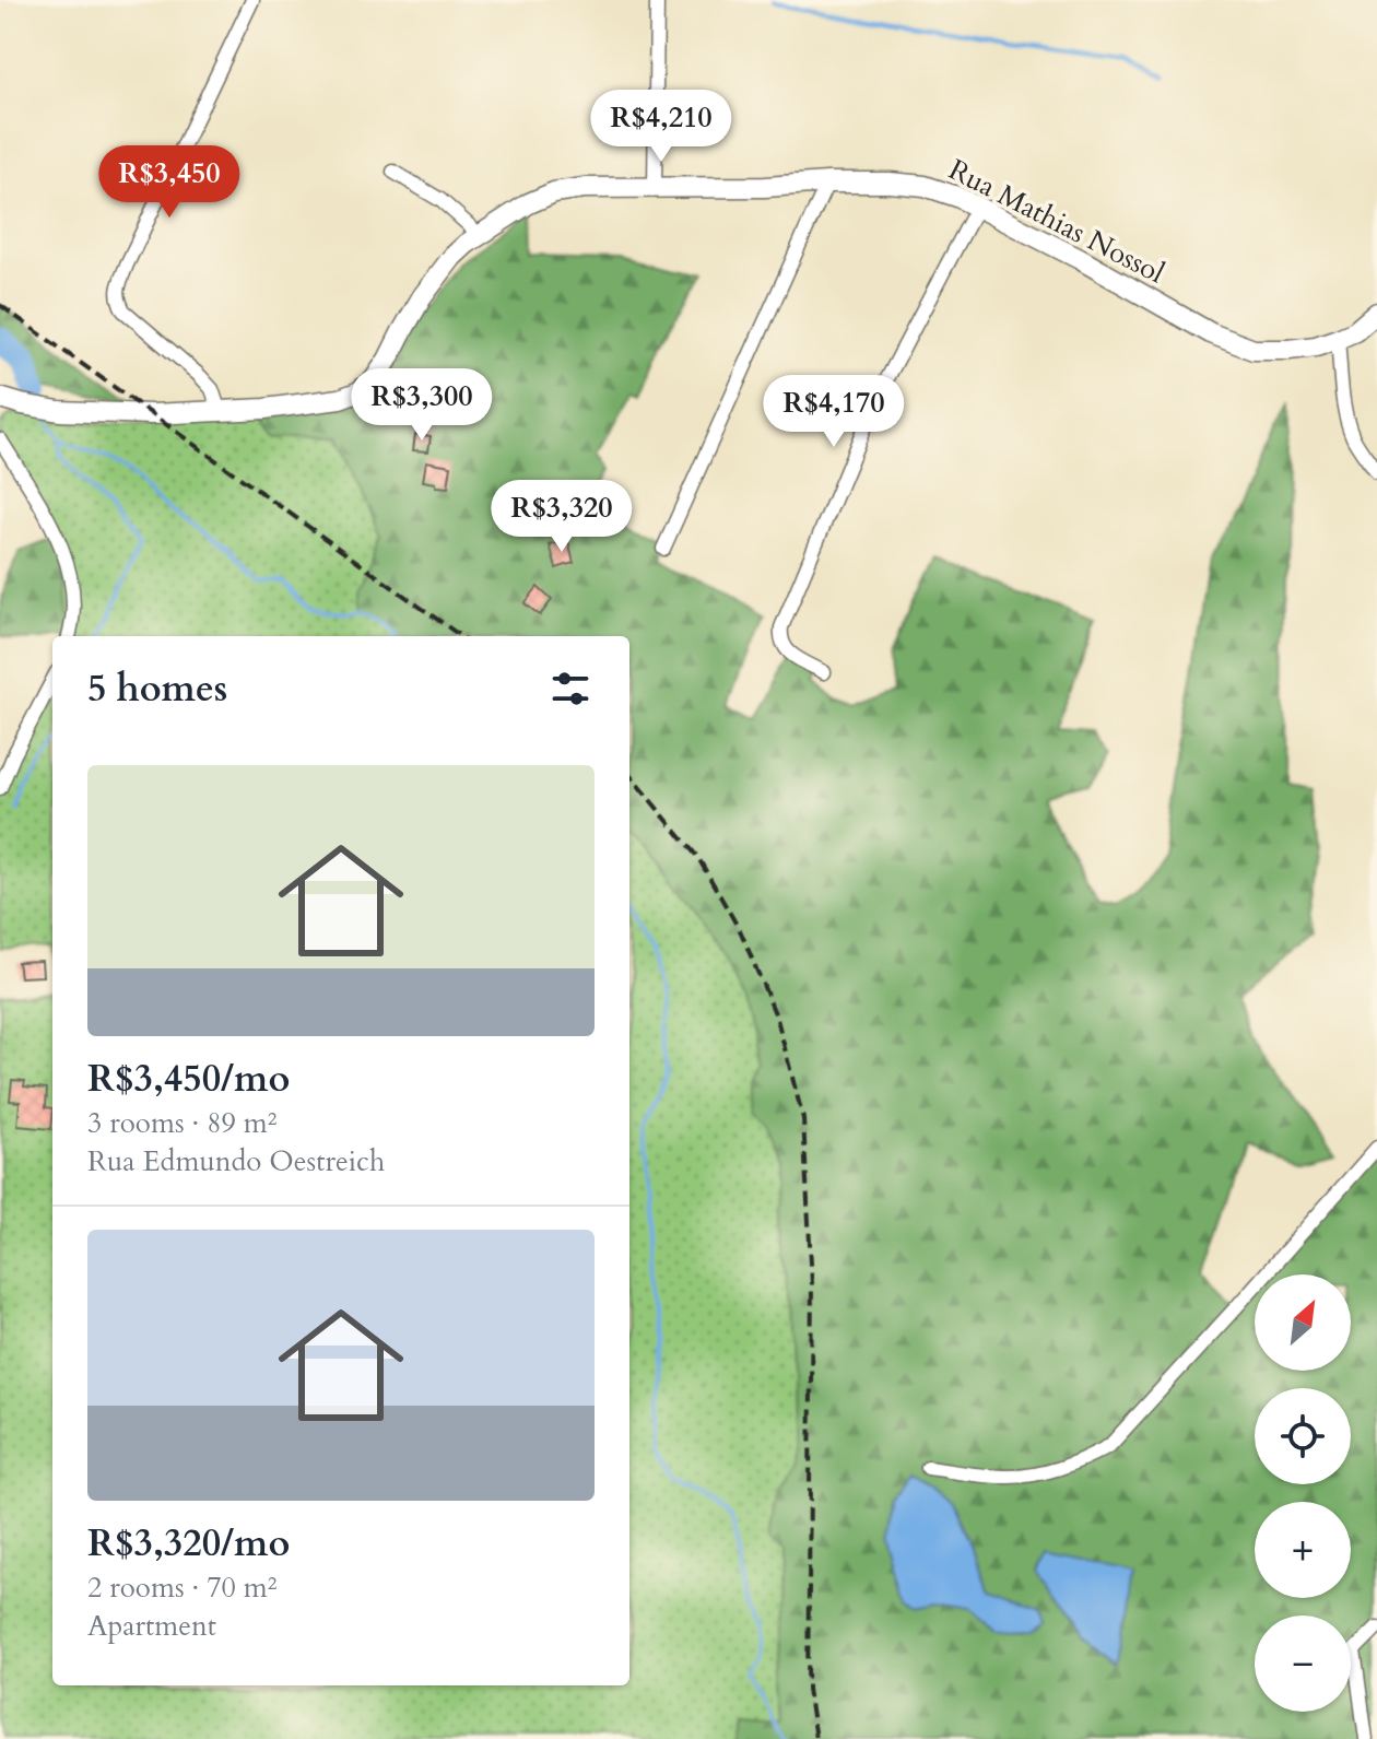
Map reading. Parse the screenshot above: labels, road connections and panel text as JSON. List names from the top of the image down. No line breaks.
{"streets":{"street":["Rua Mathias Nossol"]},"north":"top right","page":{"price":["R$4,210","R$3,450","R$3,300","R$4,170","R$3,320"],"heading":"5 homes","list":[{"name":"R$3,450/mo","note":"3 rooms · 89 m² · Rua Edmundo Oestreich"},{"name":"R$3,320/mo","note":"2 rooms · 70 m² · Apartment"}],"map_buttons":["+","−"]}}
